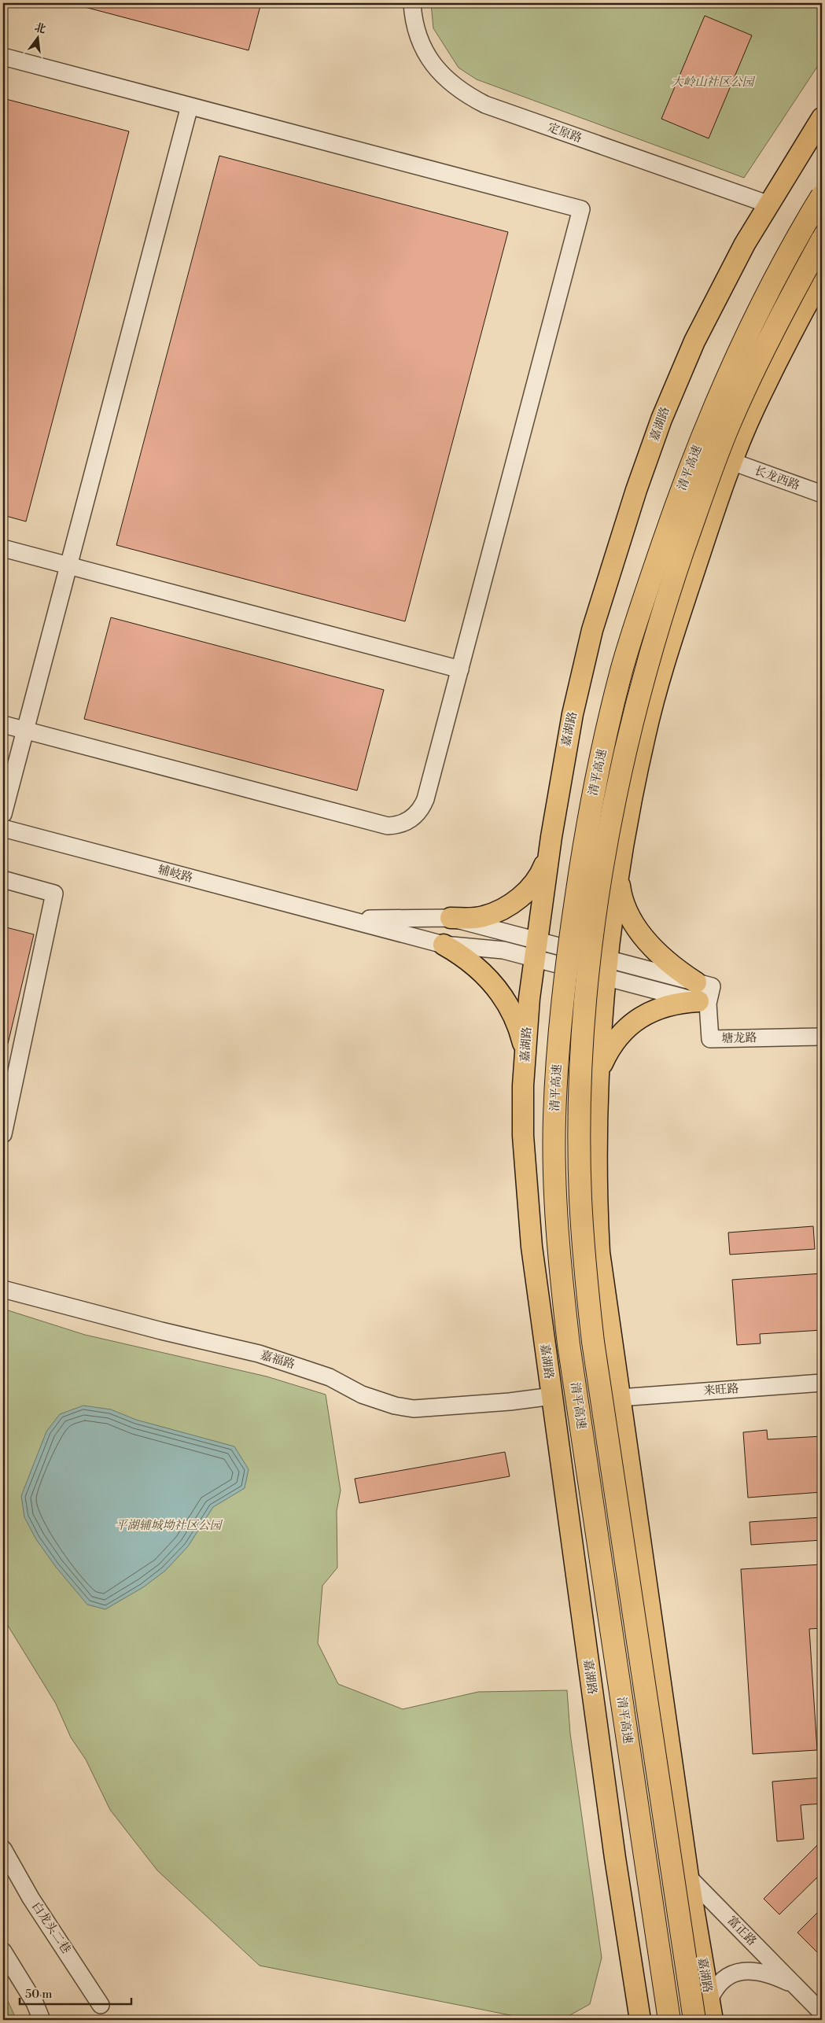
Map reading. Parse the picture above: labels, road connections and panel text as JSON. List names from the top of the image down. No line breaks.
{"streets":{"highway":["清平高速"],"main road":["嘉湖路"],"street":["定原路","长龙西路","辅岐路","塘龙路","嘉福路","来旺路","白龙头二巷","富正路"]},"crossings":[["定原路","嘉湖路"],["嘉湖路","长龙西路"],["嘉湖路","辅岐路"],["嘉湖路","嘉福路"],["嘉湖路","来旺路"],["嘉湖路","富正路"]],"parks":["大岭山社区公园","平湖辅城坳社区公园"],"scale_bar":"50 m","north":"top"}
